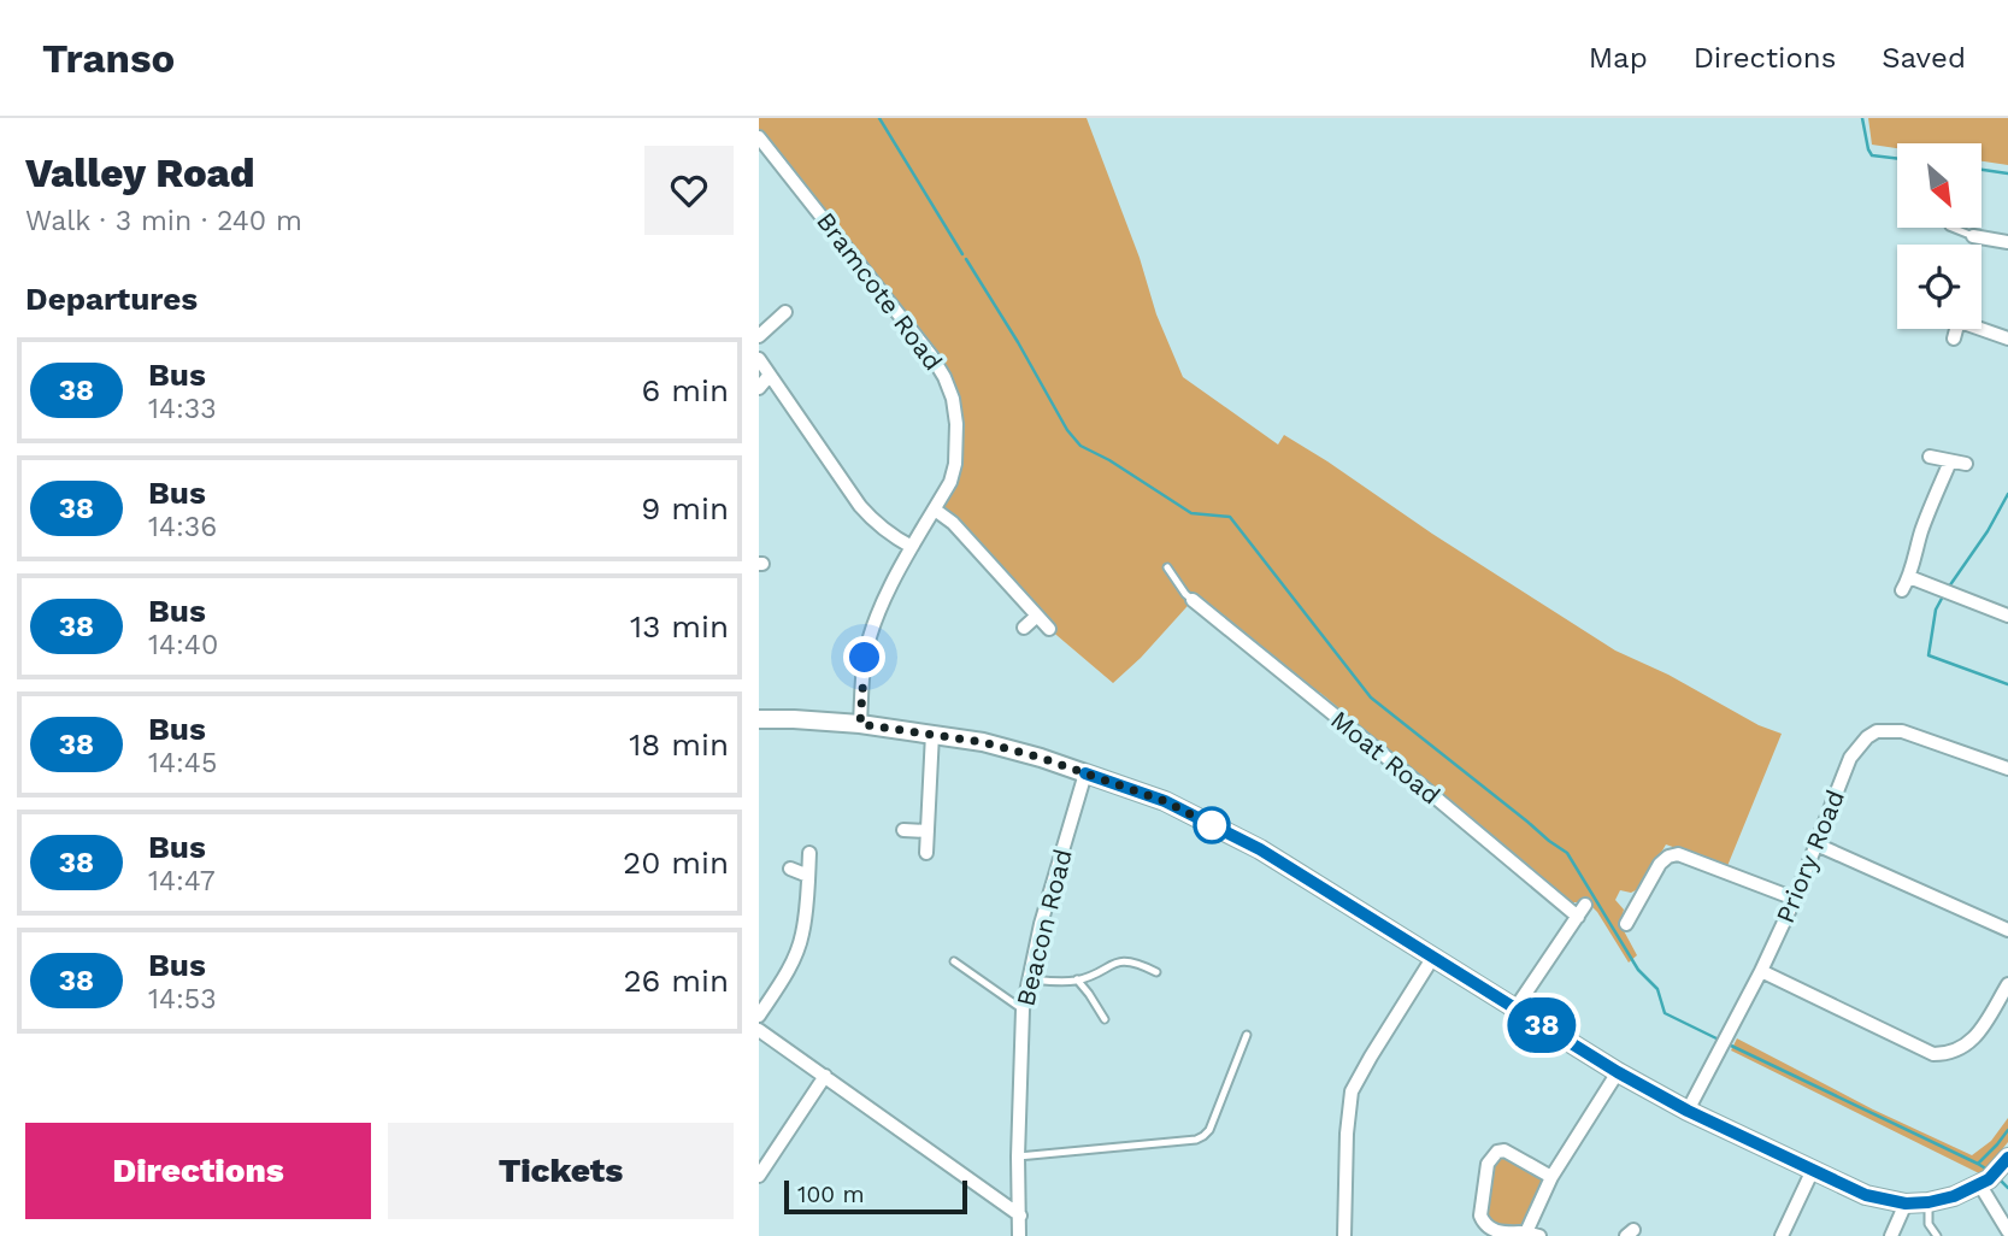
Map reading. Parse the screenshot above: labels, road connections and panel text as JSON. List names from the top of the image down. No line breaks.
{"streets":{"street":["Bramcote Road","Moat Road","Priory Road","Beacon Road"]},"lines":["bus line 38"],"scale_bar":"100 m","north":"bottom right","page":{"header":"Transo","nav":["Map","Directions","Saved"],"heading":[["Valley Road","Walk · 3 min · 240 m"],"Departures"],"on_map":"38","list":[{"mark":"38","name":"Bus","note":"14:33","value":"6 min"},{"mark":"38","name":"Bus","note":"14:36","value":"9 min"},{"mark":"38","name":"Bus","note":"14:40","value":"13 min"},{"mark":"38","name":"Bus","note":"14:45","value":"18 min"},{"mark":"38","name":"Bus","note":"14:47","value":"20 min"},{"mark":"38","name":"Bus","note":"14:53","value":"26 min"}],"buttons":["Directions","Tickets"],"scale":"100 m"}}
